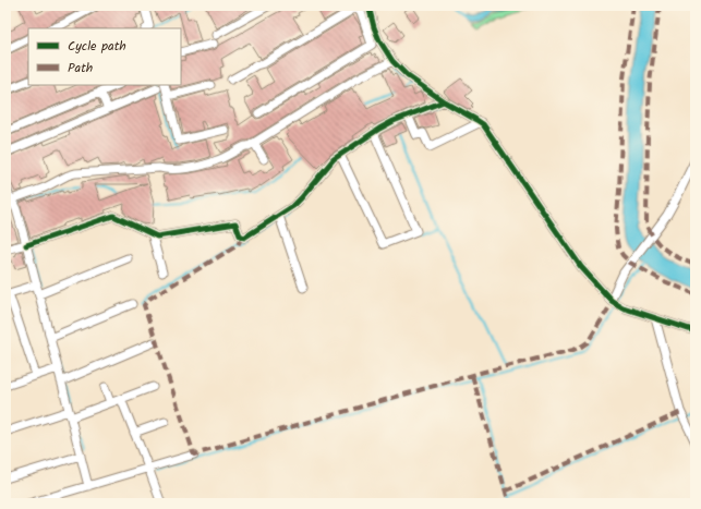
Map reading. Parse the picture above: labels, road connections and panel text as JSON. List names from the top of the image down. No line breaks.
{"legend":["Cycle path","Path"]}
